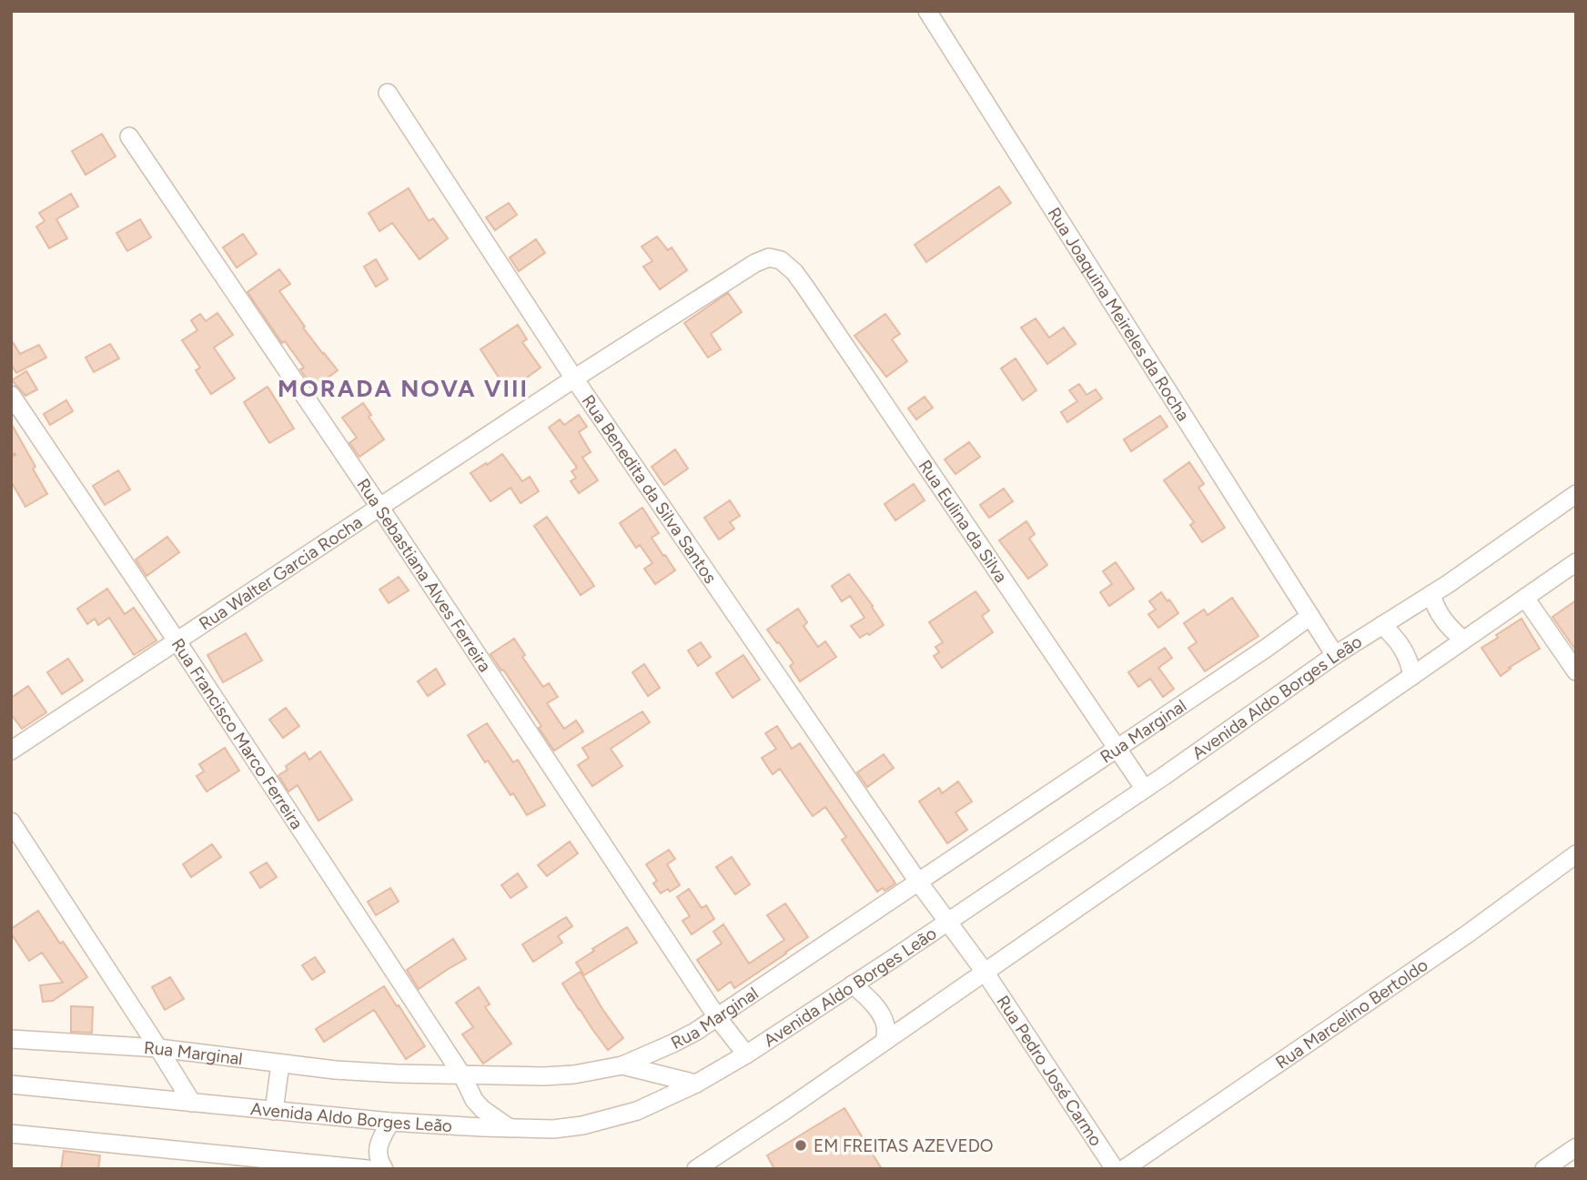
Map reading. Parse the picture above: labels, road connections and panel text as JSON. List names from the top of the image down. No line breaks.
{"streets":{"street":["Rua Joaquina Meireles da Rocha","Rua Benedita da Silva Santos","Rua Eulina da Silva","Rua Walter Garcia Rocha","Rua Sebastiana Alves Ferreira","Avenida Aldo Borges Leão","Rua Marginal","Rua Francisco Marco Ferreira","Rua Marcelino Bertoldo","Rua Pedro José Carmo"]},"crossings":[["Rua Joaquina Meireles da Rocha","Avenida Aldo Borges Leão"],["Rua Joaquina Meireles da Rocha","Rua Marginal"],["Rua Benedita da Silva Santos","Rua Walter Garcia Rocha"],["Rua Benedita da Silva Santos","Avenida Aldo Borges Leão"],["Rua Benedita da Silva Santos","Rua Marginal"],["Rua Benedita da Silva Santos","Rua Pedro José Carmo"],["Rua Eulina da Silva","Rua Walter Garcia Rocha"],["Rua Eulina da Silva","Avenida Aldo Borges Leão"],["Rua Eulina da Silva","Rua Marginal"],["Rua Walter Garcia Rocha","Rua Sebastiana Alves Ferreira"],["Rua Walter Garcia Rocha","Rua Francisco Marco Ferreira"],["Rua Sebastiana Alves Ferreira","Avenida Aldo Borges Leão"],["Rua Sebastiana Alves Ferreira","Rua Marginal"],["Avenida Aldo Borges Leão","Rua Francisco Marco Ferreira"],["Avenida Aldo Borges Leão","Rua Pedro José Carmo"],["Rua Marginal","Rua Francisco Marco Ferreira"]],"districts":["MORADA NOVA VIII"],"places":["EM FREITAS AZEVEDO"]}
